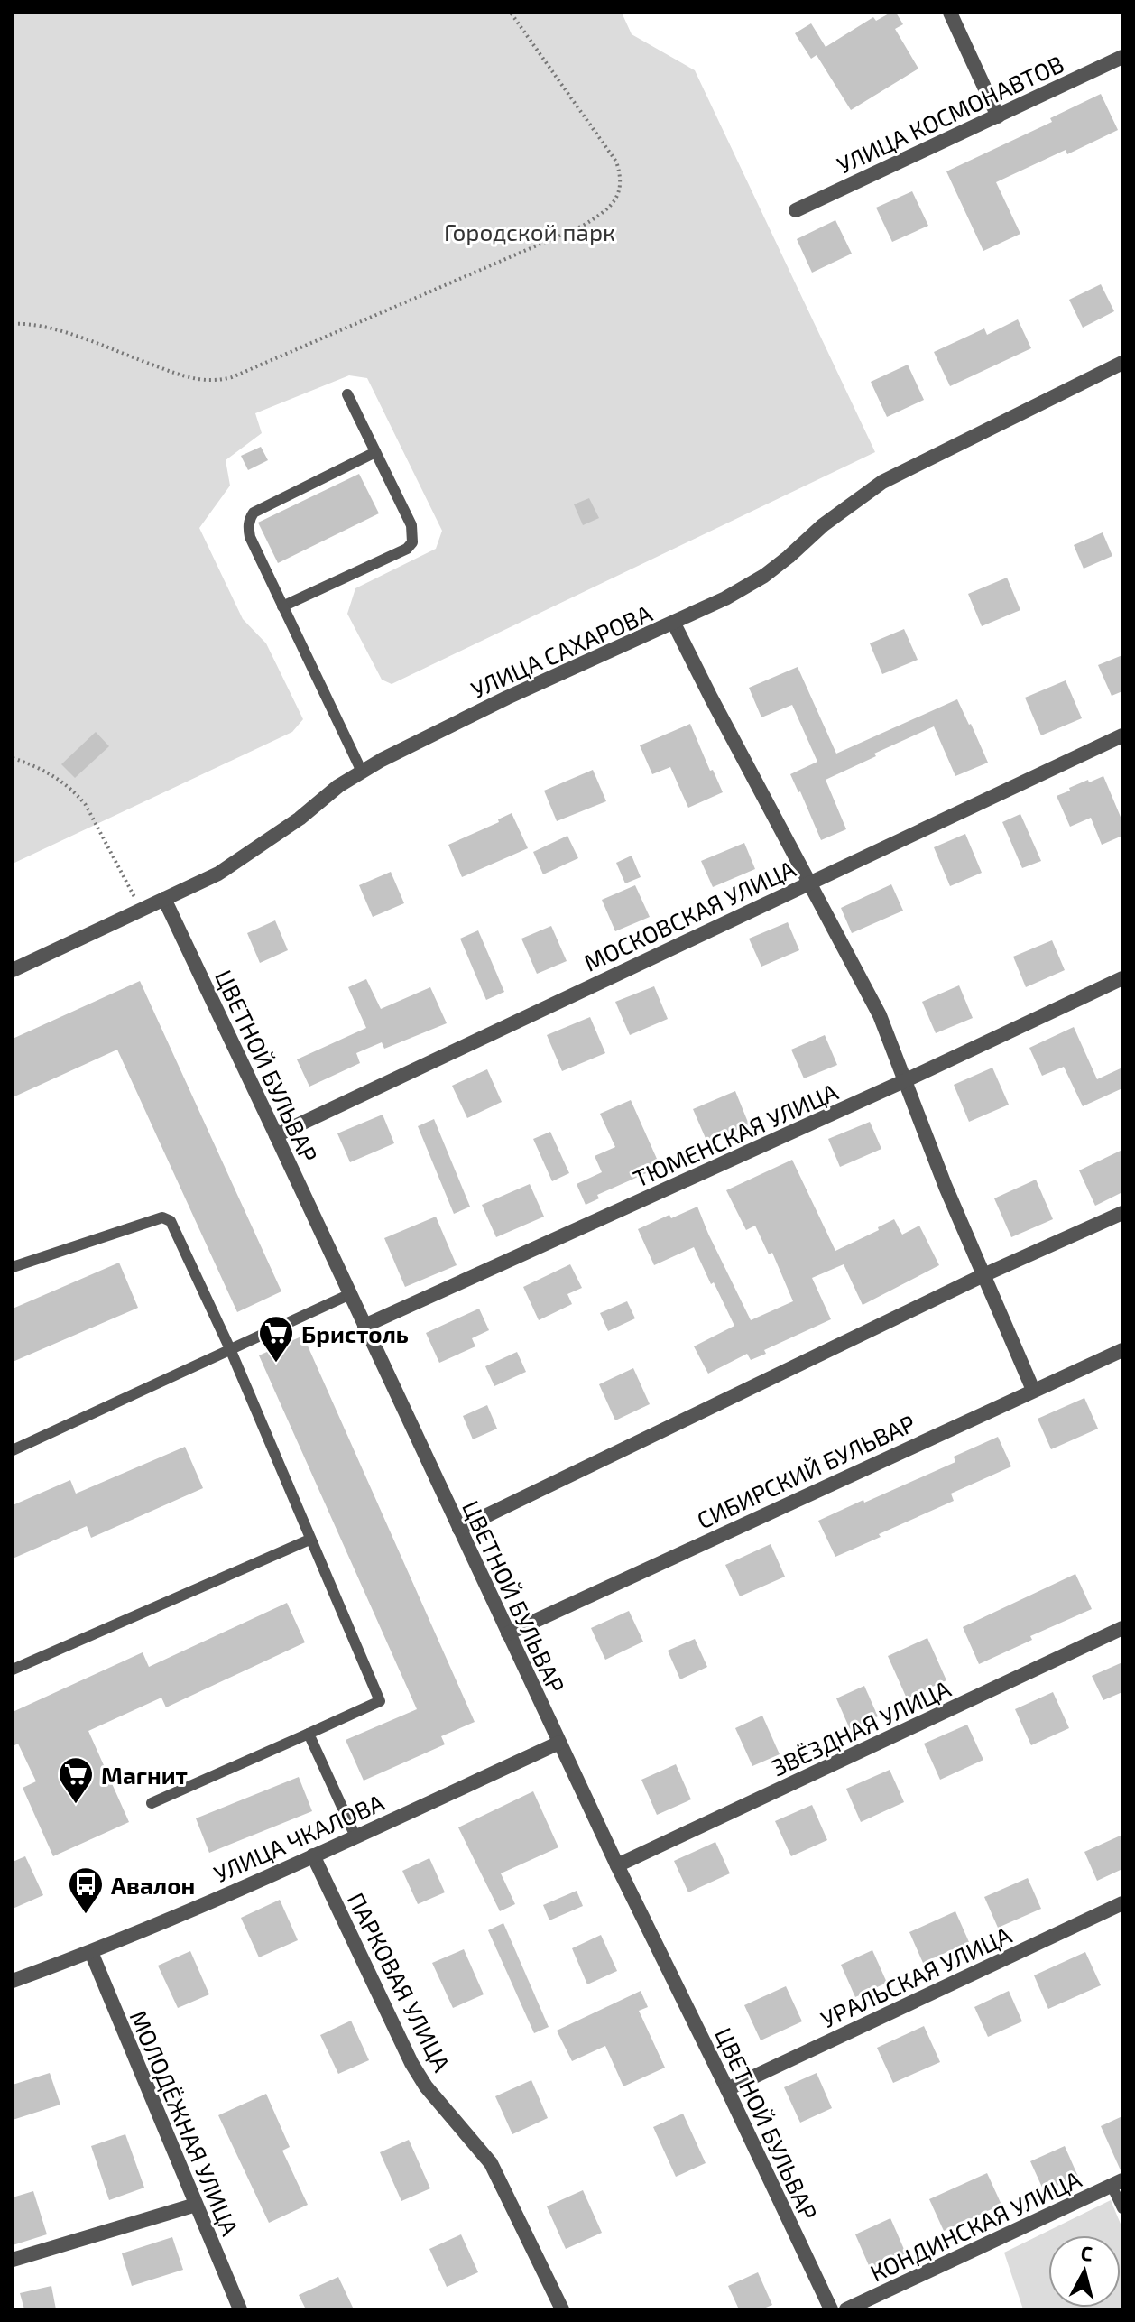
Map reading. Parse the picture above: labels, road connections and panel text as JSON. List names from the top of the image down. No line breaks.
{"streets":{"street":["УЛИЦА КОСМОНАВТОВ","УЛИЦА САХАРОВА","МОСКОВСКАЯ УЛИЦА","ЦВЕТНОЙ БУЛЬВАР","ТЮМЕНСКАЯ УЛИЦА","СИБИРСКИЙ БУЛЬВАР","ЗВЁЗДНАЯ УЛИЦА","УЛИЦА ЧКАЛОВА","УРАЛЬСКАЯ УЛИЦА","ПАРКОВАЯ УЛИЦА","МОЛОДЁЖНАЯ УЛИЦА","КОНДИНСКАЯ УЛИЦА"]},"crossings":[["УЛИЦА САХАРОВА","ЦВЕТНОЙ БУЛЬВАР"],["МОСКОВСКАЯ УЛИЦА","ЦВЕТНОЙ БУЛЬВАР"],["ЦВЕТНОЙ БУЛЬВАР","ТЮМЕНСКАЯ УЛИЦА"],["ЦВЕТНОЙ БУЛЬВАР","СИБИРСКИЙ БУЛЬВАР"],["ЦВЕТНОЙ БУЛЬВАР","ЗВЁЗДНАЯ УЛИЦА"],["ЦВЕТНОЙ БУЛЬВАР","УЛИЦА ЧКАЛОВА"],["ЦВЕТНОЙ БУЛЬВАР","УРАЛЬСКАЯ УЛИЦА"],["УЛИЦА ЧКАЛОВА","ПАРКОВАЯ УЛИЦА"],["УЛИЦА ЧКАЛОВА","МОЛОДЁЖНАЯ УЛИЦА"]],"parks":["Городской парк"],"places":{"supermarket":["Бристоль","Магнит"],"bus stop":["Авалон"]},"north":"top"}
